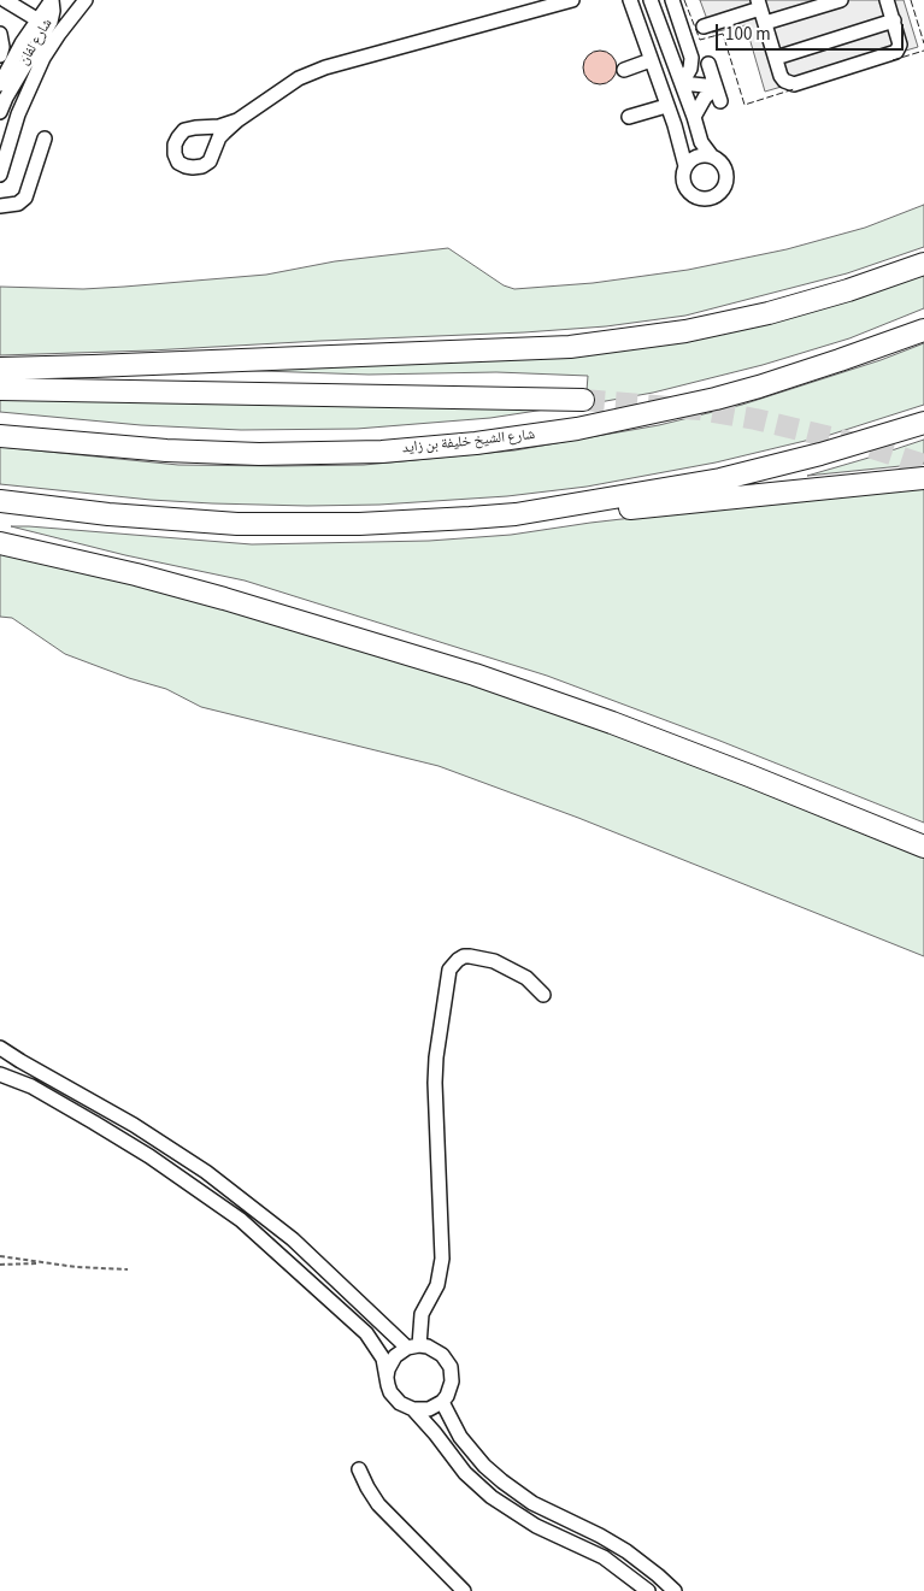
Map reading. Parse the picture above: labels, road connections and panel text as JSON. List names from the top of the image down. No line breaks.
{"streets":{"highway":["شارع الشيخ خليفة بن زايد"],"street":["شارع لفان"]},"scale_bar":"100 m"}
